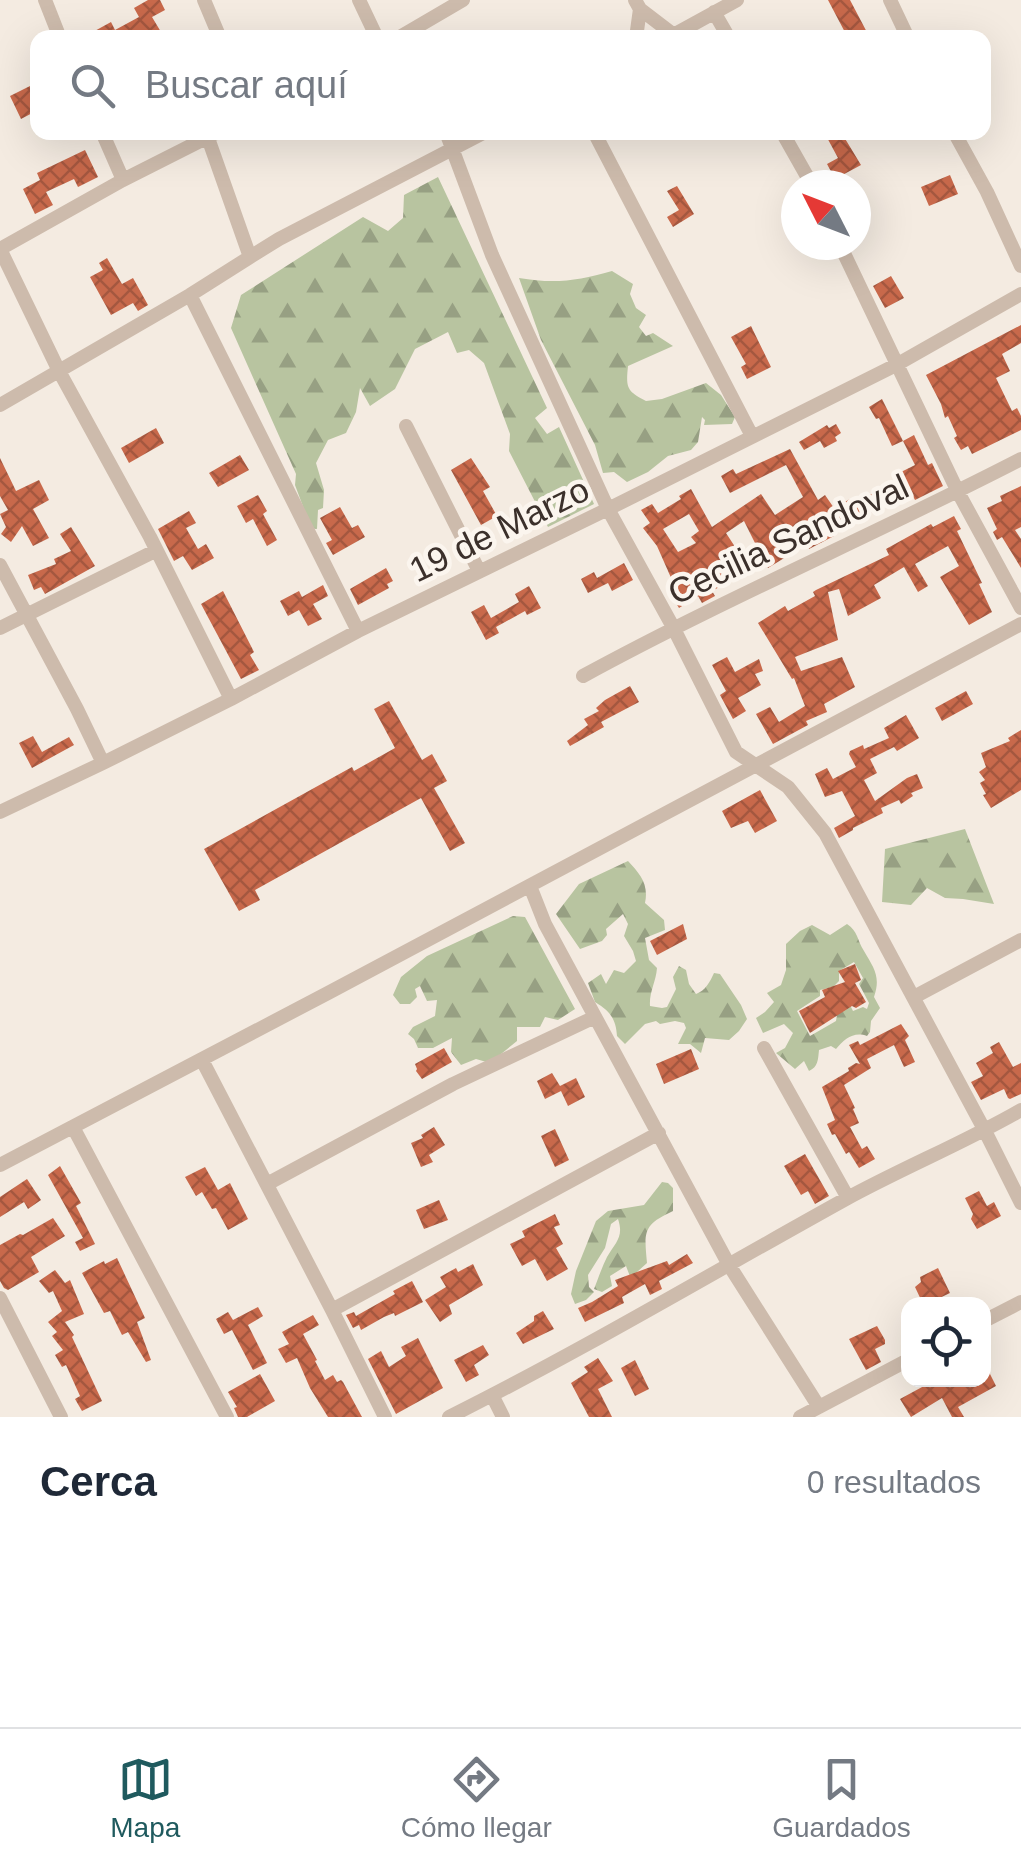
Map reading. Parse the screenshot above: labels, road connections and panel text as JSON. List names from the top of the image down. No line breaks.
{"streets":{"street":["19 de Marzo","Cecilia Sandoval"]},"north":"top left","page":{"search":"Buscar aquí","heading":["Cerca","0 resultados"],"nav":["Mapa","Cómo llegar","Guardados"]}}
